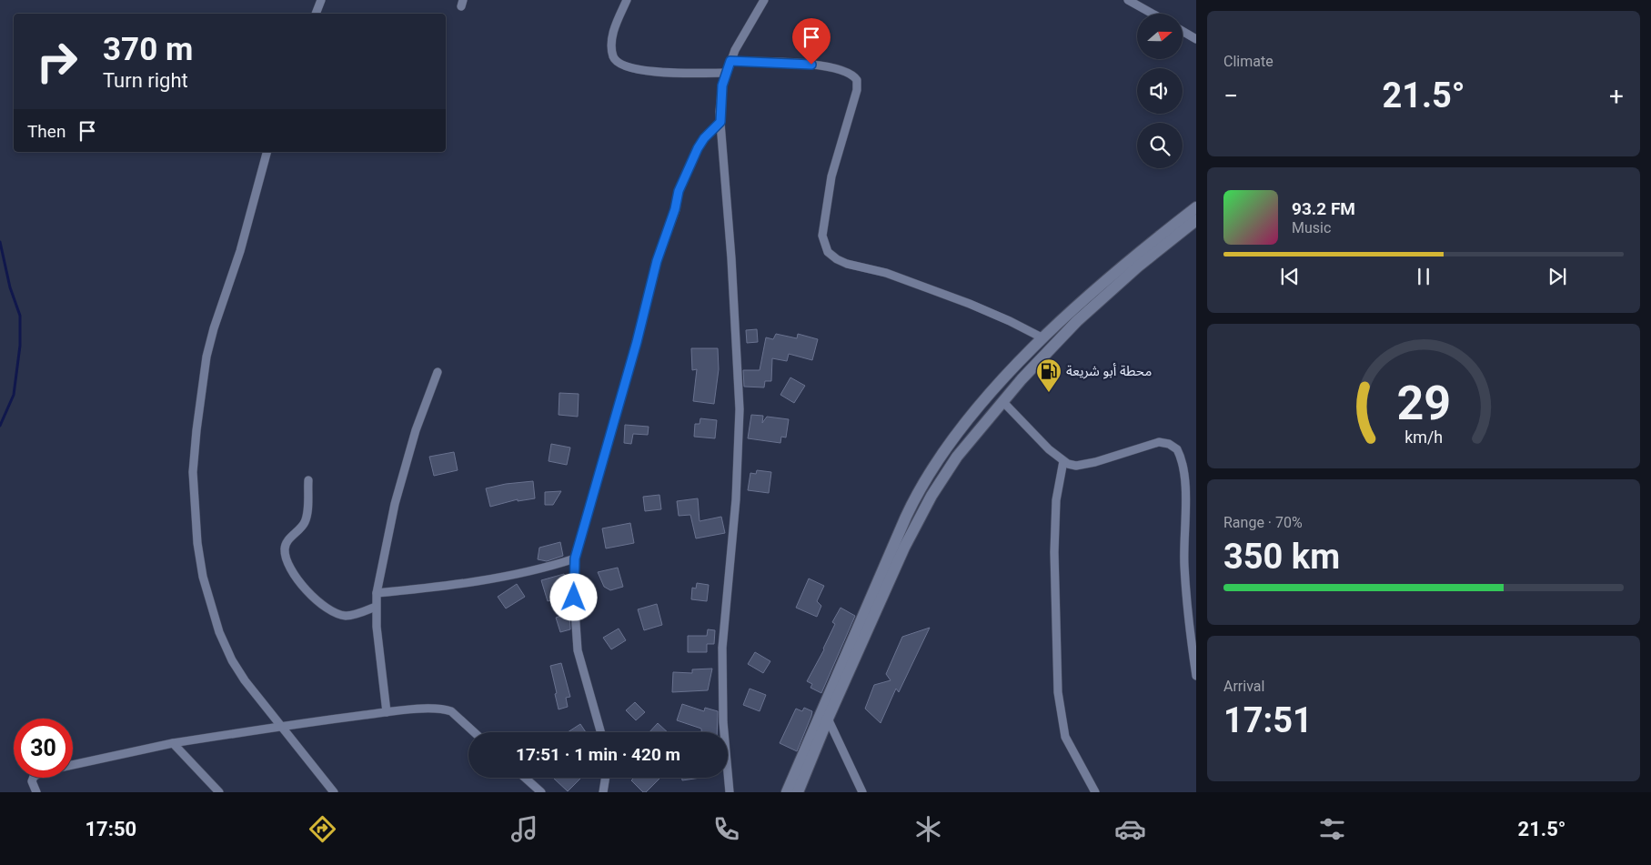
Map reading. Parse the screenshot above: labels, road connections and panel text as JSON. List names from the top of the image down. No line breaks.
{"places":{"fuel station":["محطة أبو شريعة"]},"north":"right","page":{"tile":["Climate",["Range · 70%","350 km"],["Arrival","17:51"]],"turn":["370 m","Turn right"],"heat":["−","21.5°","+"],"then":"Then","song":["93.2 FM","Music"],"limit":"30","trip":"17:51 · 1 min · 420 m","tabs":["17:50","21.5°"],"gauge":["29","km/h"]}}
